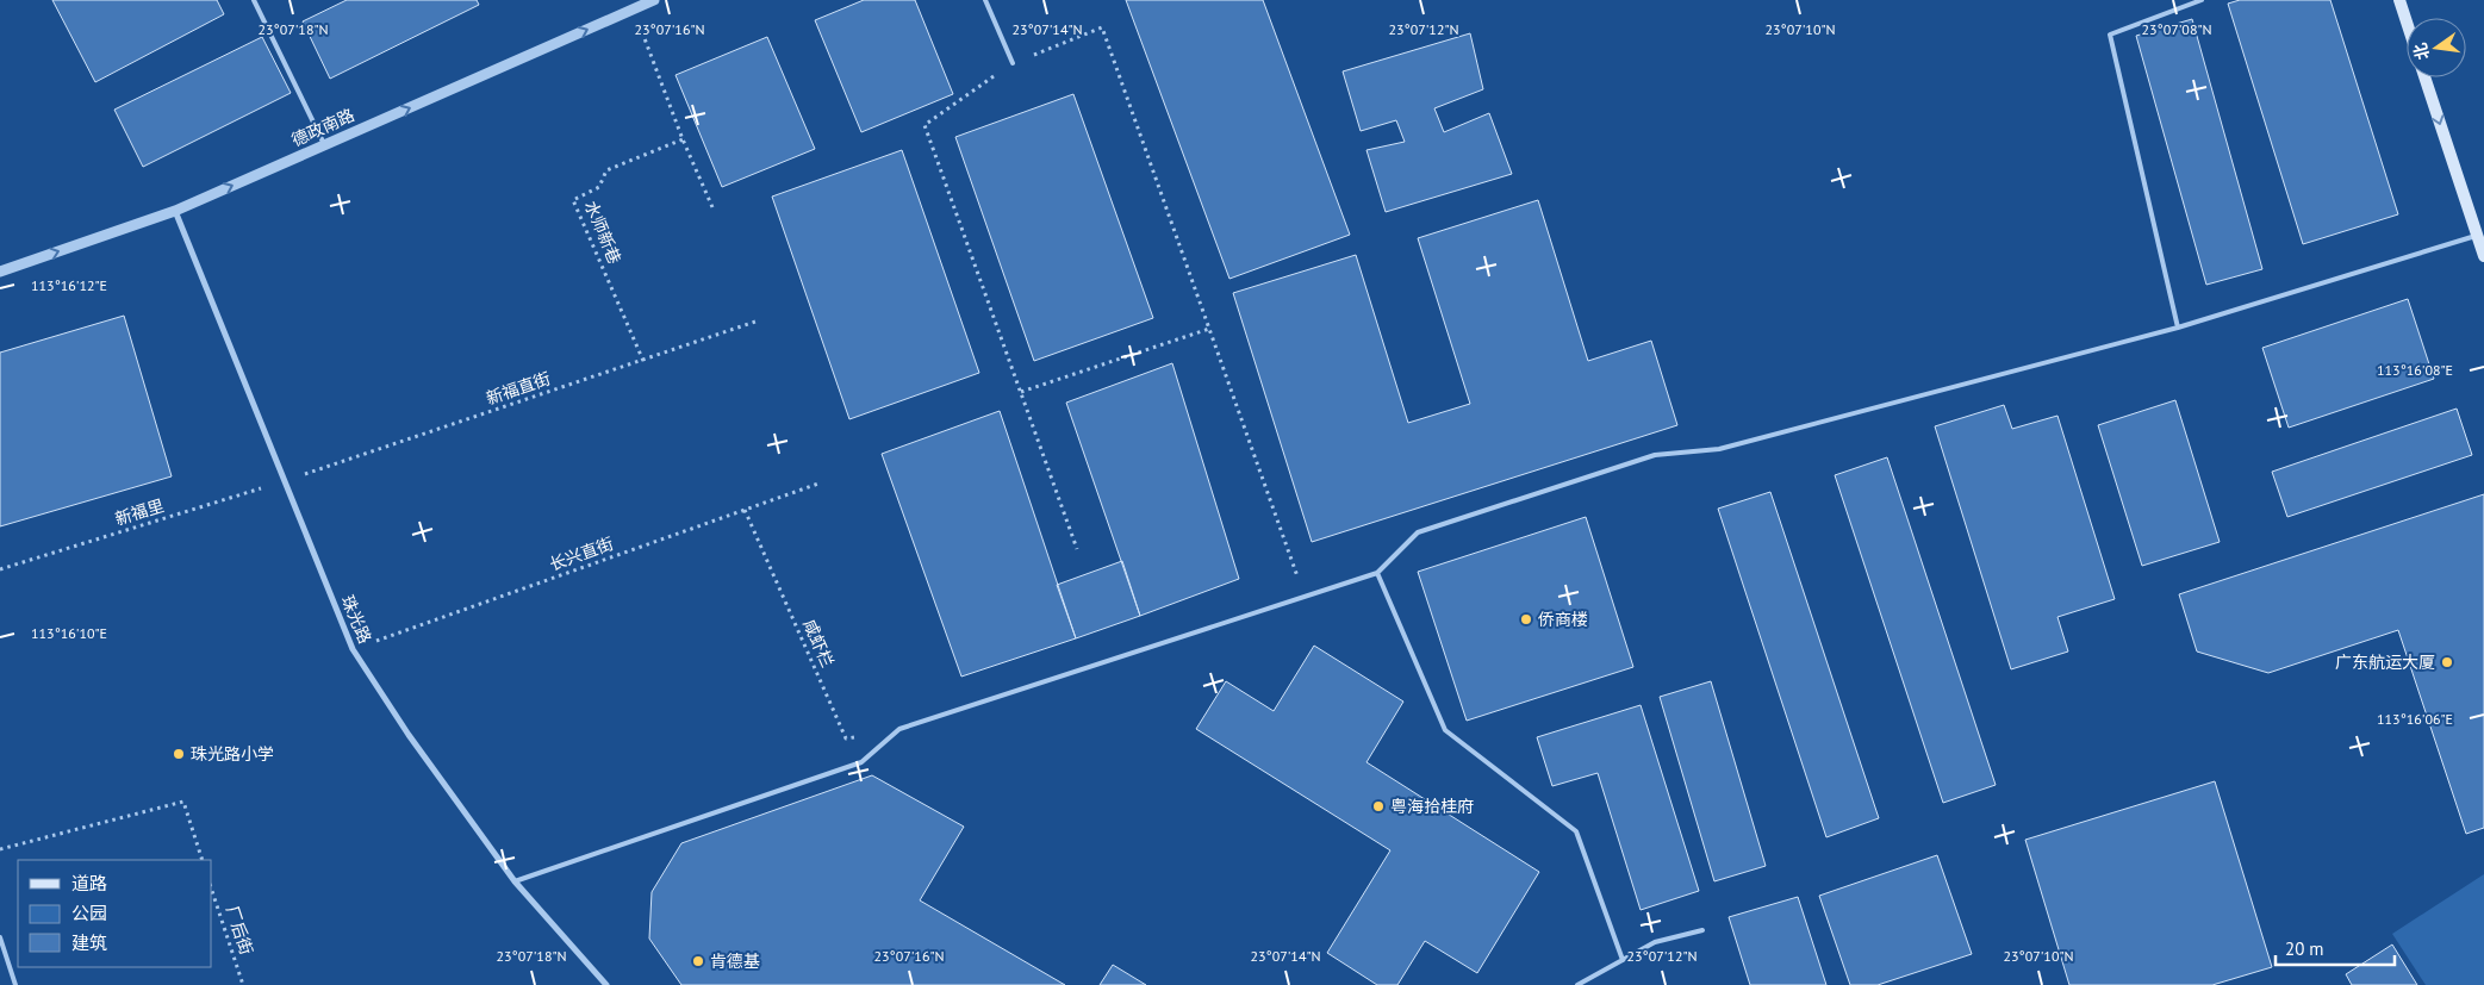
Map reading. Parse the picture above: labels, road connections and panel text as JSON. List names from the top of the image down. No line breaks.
{"streets":{"street":["德政南路","珠光路"],"path":["水师新巷","新福直街","新福里","长兴直街","咸虾栏","厂后街"]},"crossings":[["德政南路","珠光路"],["水师新巷","新福直街"],["新福直街","新福里"],["新福直街","珠光路"],["新福里","珠光路"],["长兴直街","珠光路"],["长兴直街","咸虾栏"]],"one_way":["德政南路"],"places":["侨商楼","广东航运大厦","珠光路小学","粤海拾桂府","肯德基"],"legend":["道路","公园","建筑"],"scale_bar":"20 m","north":"left","coordinates":["23°07'12\"N","23°07'18\"N","23°07'16\"N","23°07'14\"N","23°07'10\"N","23°07'08\"N","113°16'12\"E","113°16'08\"E","113°16'10\"E","113°16'06\"E"]}
